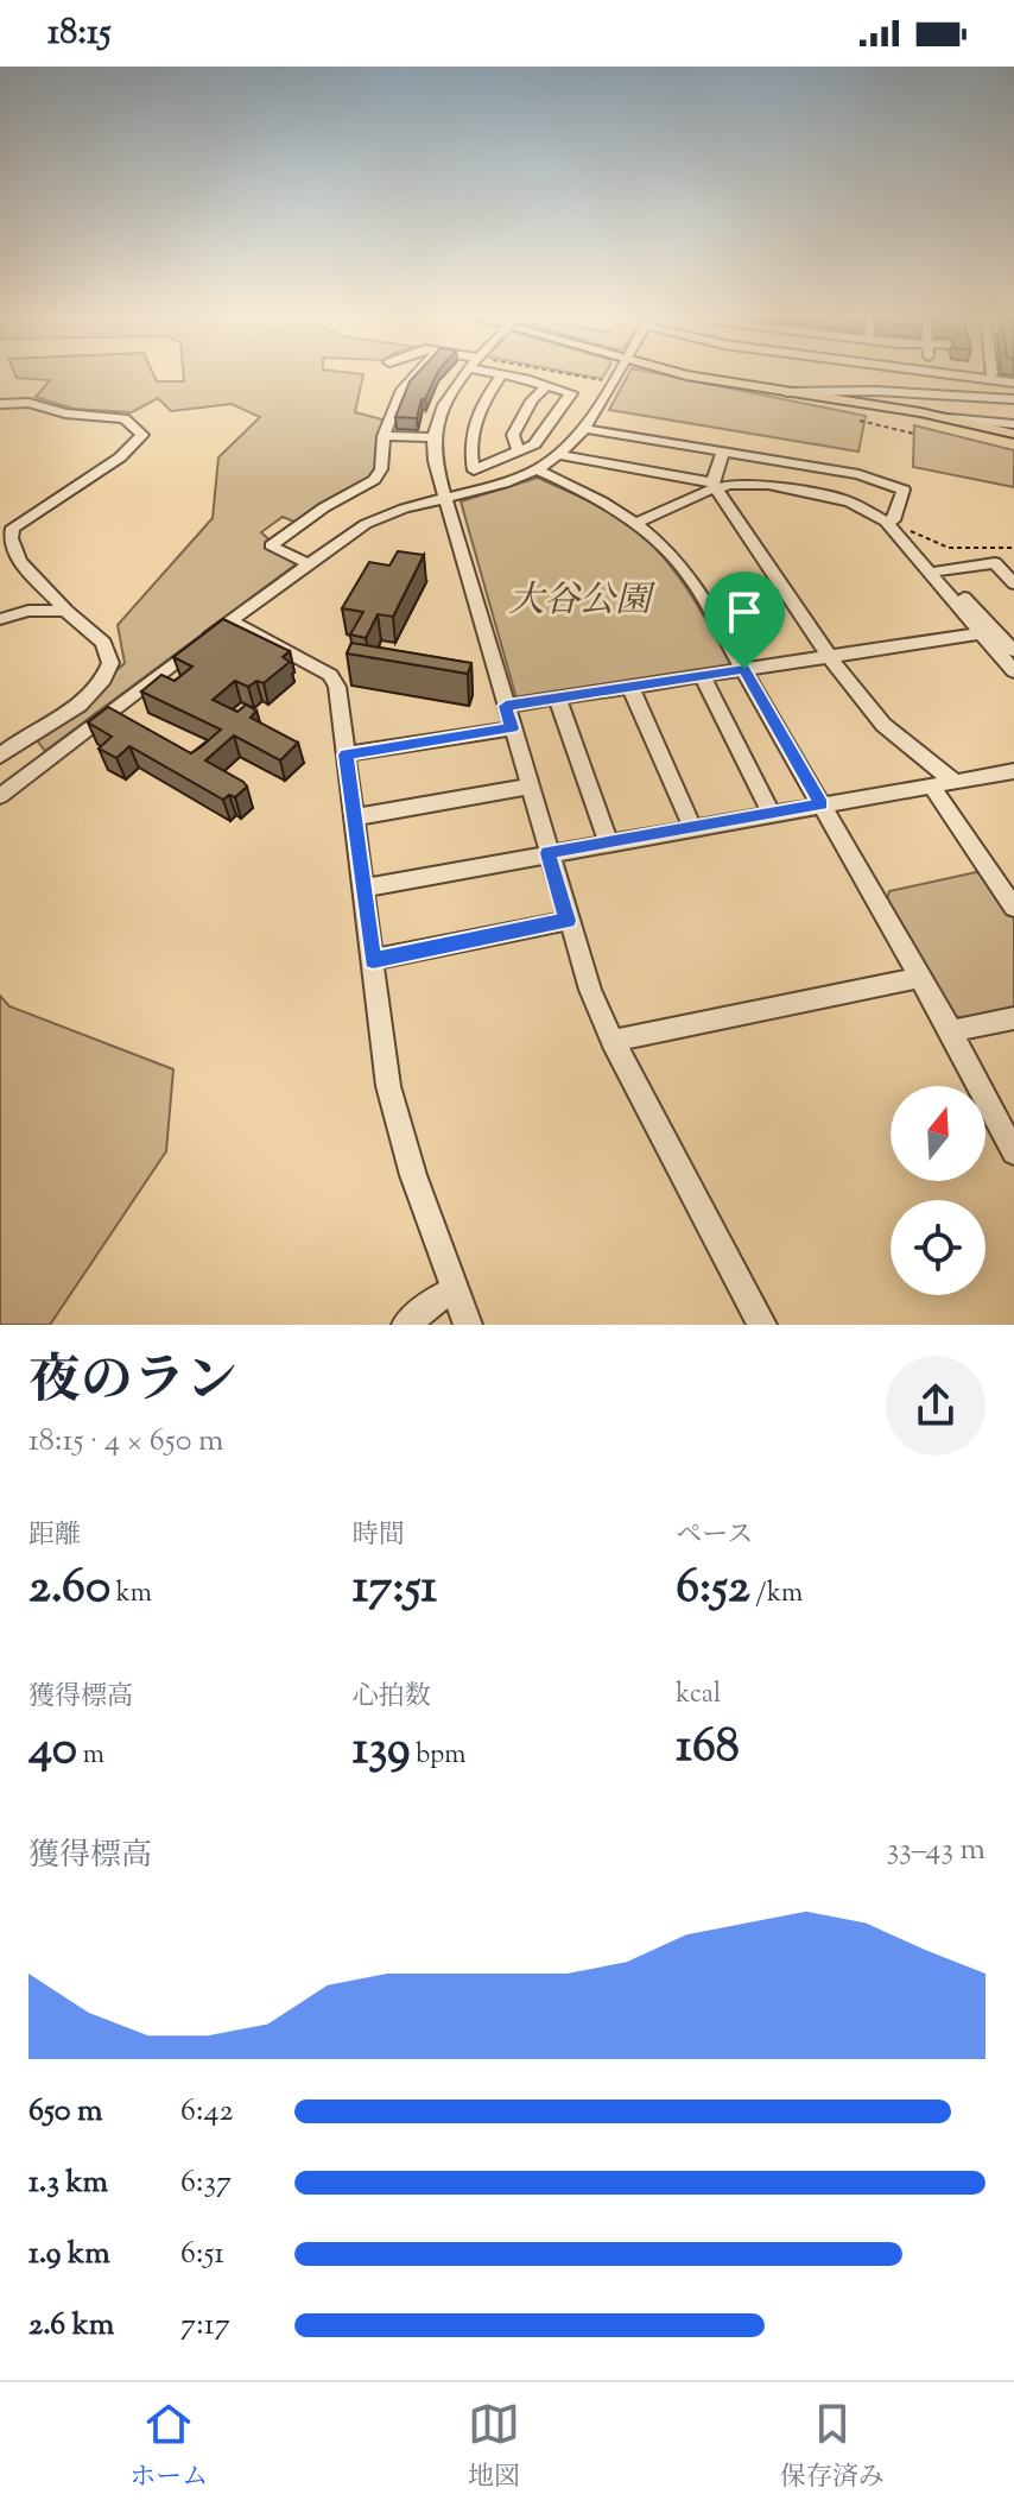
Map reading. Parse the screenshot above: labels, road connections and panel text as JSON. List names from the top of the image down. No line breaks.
{"parks":["大谷公園"],"north":"top","page":{"status":"18:15","heading":["夜のラン","18:15 · 4 × 650 m"],"stats":[["距離","2.60 km"],["時間","17:51"],["ペース","6:52 /km"],["獲得標高","40 m"],["心拍数","139 bpm"],["kcal","168"]],"chart":["獲得標高","33–43 m"],"list":[{"name":"650 m","note":"6:42"},{"name":"1.3 km","note":"6:37"},{"name":"1.9 km","note":"6:51"},{"name":"2.6 km","note":"7:17"}],"tabs":["ホーム","地図","保存済み"]}}
